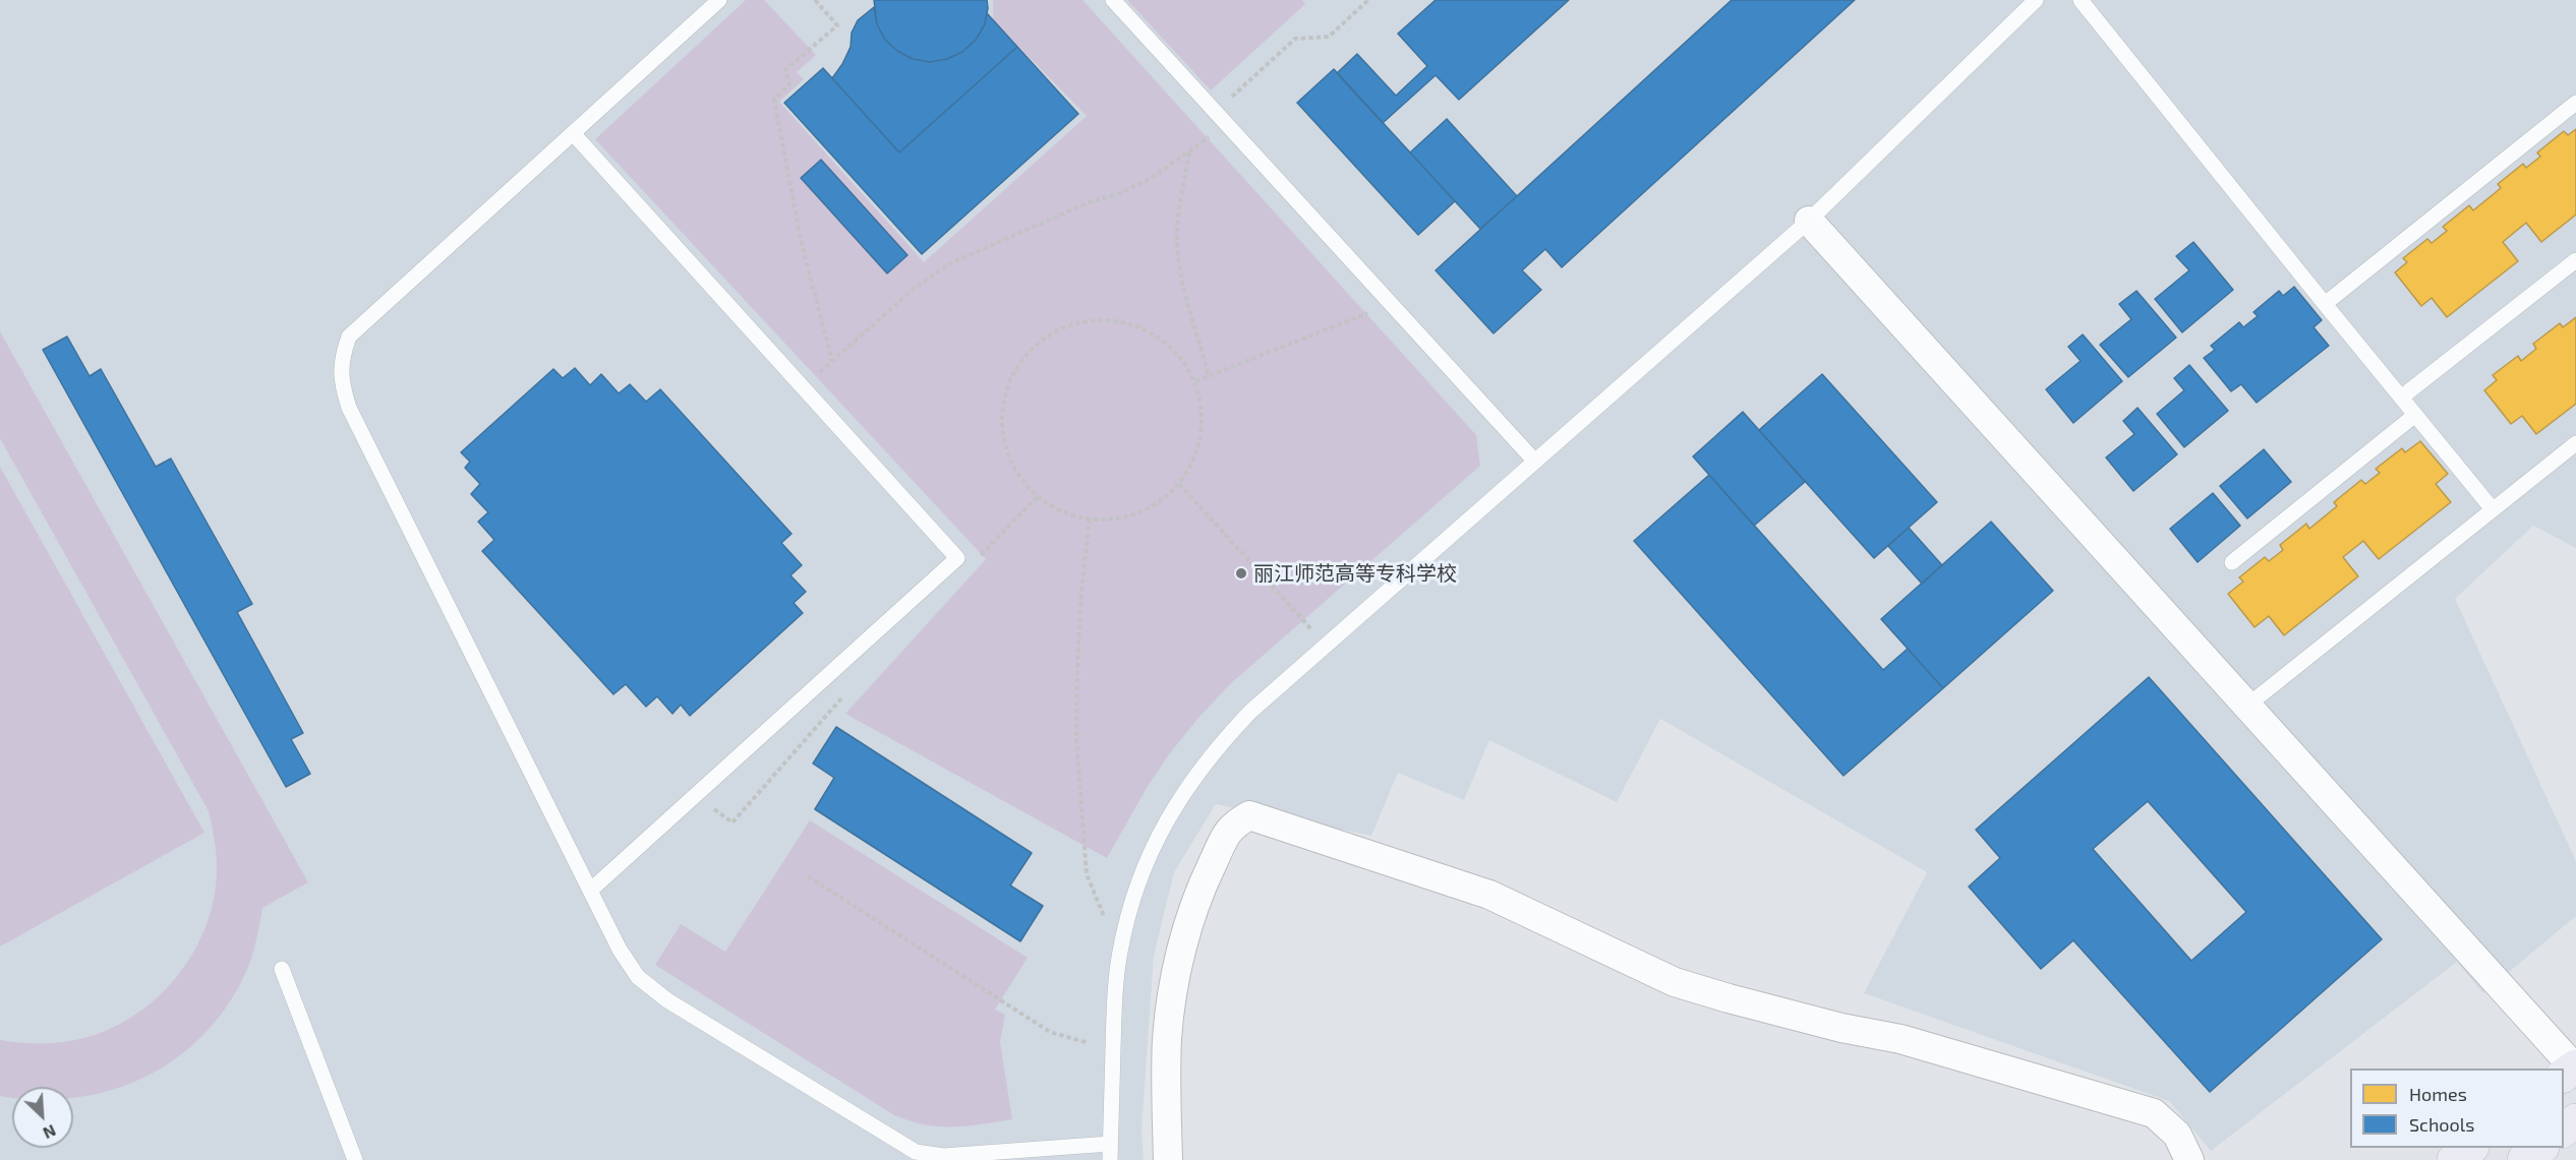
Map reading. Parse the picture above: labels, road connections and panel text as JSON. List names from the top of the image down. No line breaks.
{"places":["丽江师范高等专科学校"],"legend":["Homes","Schools"],"north":"bottom right"}
